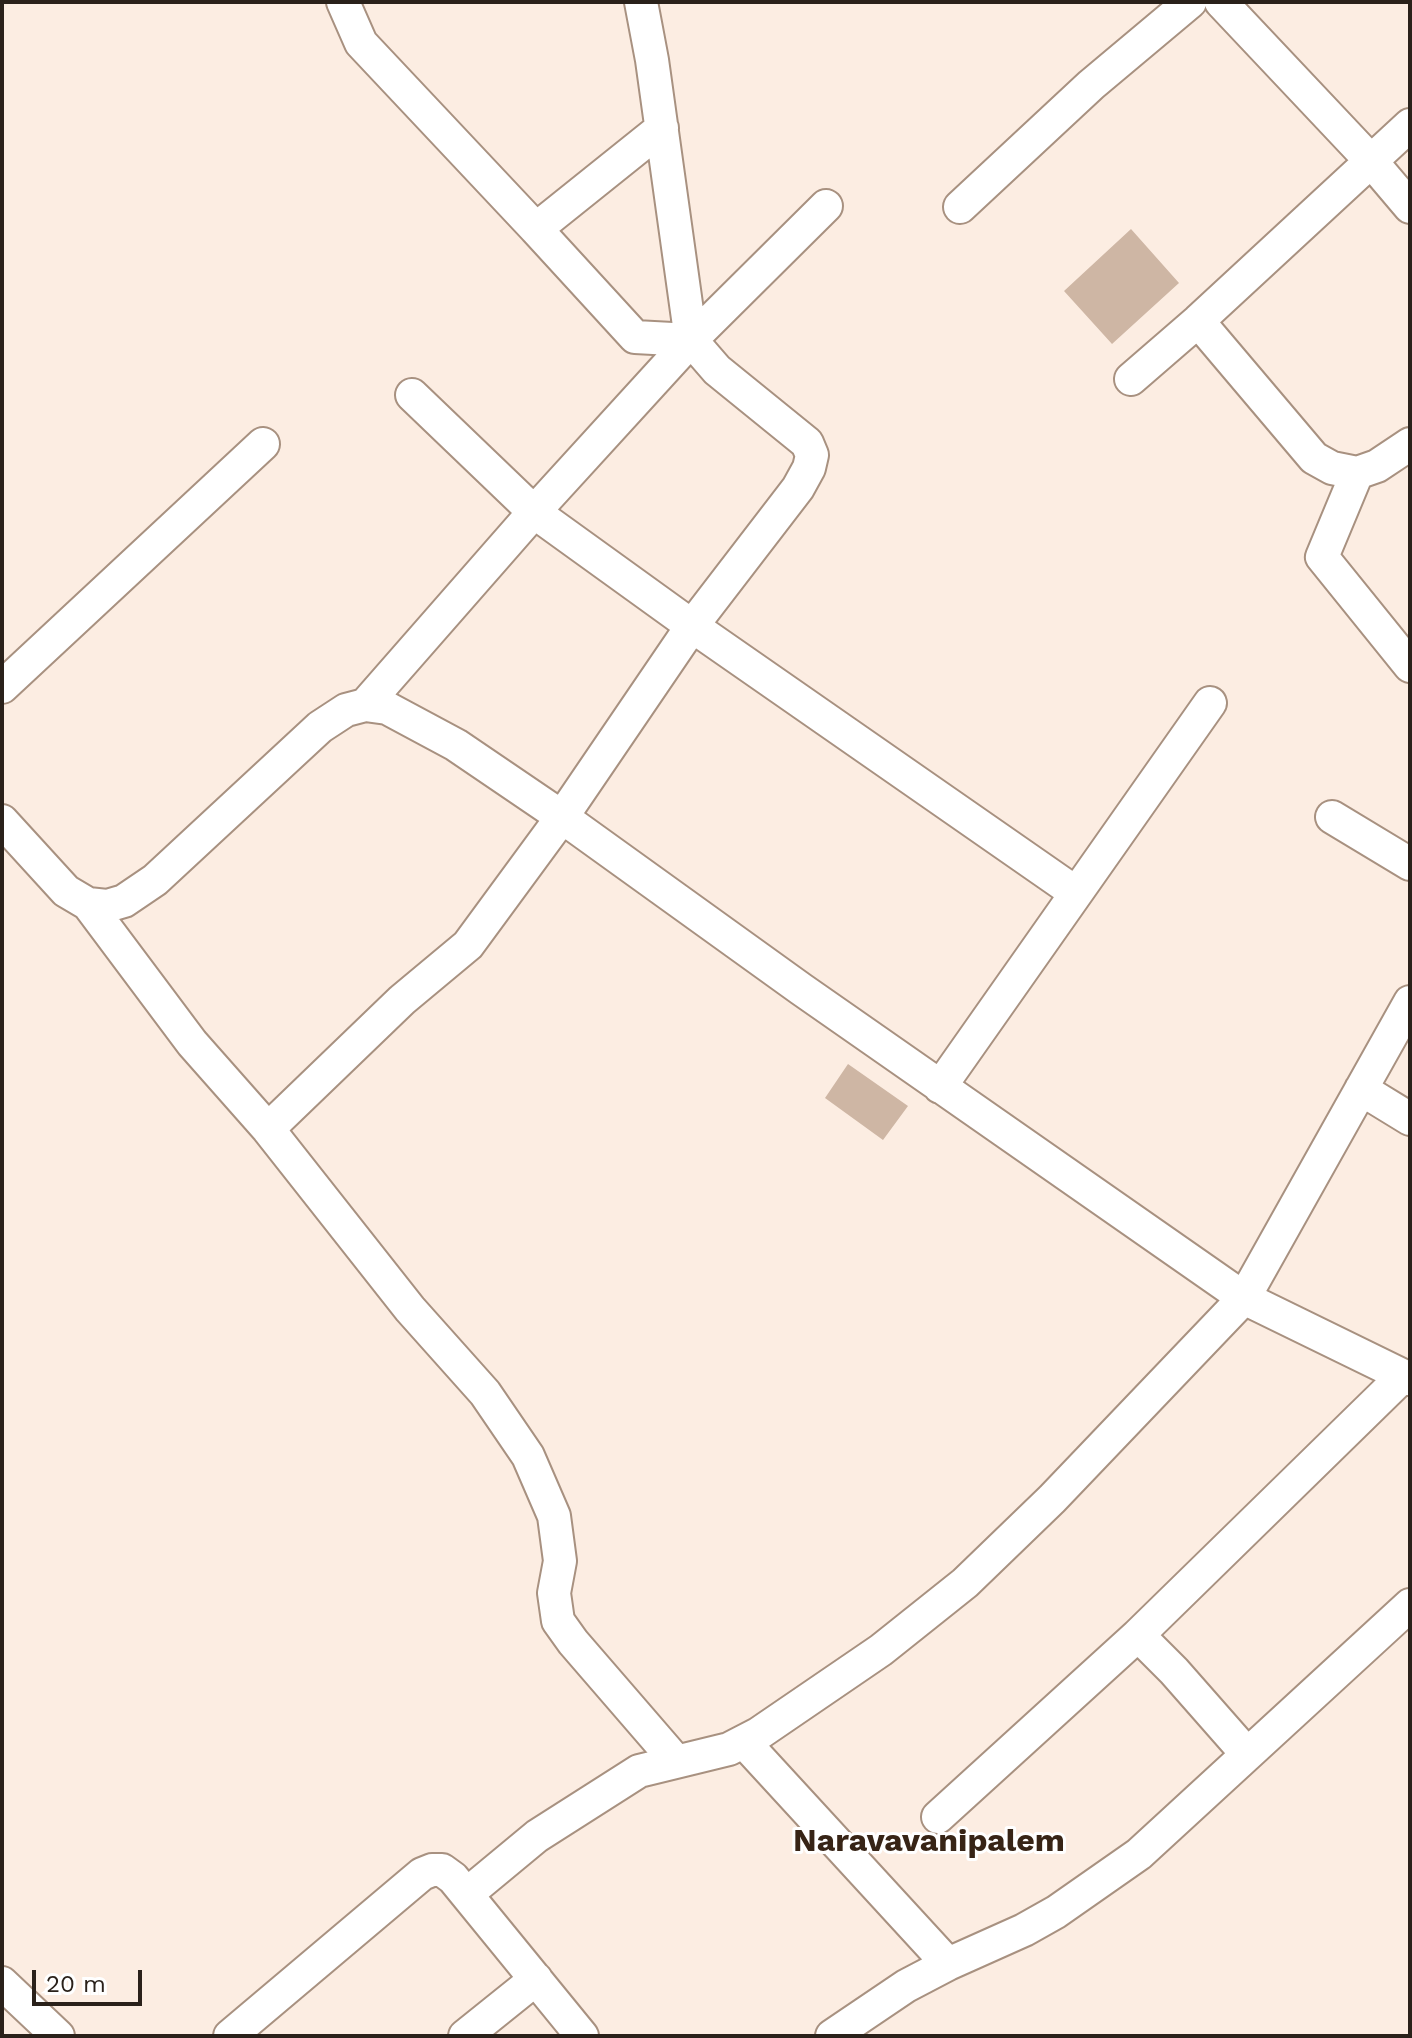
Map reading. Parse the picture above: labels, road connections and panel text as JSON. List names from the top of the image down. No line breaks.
{"districts":["Naravavanipalem"],"scale_bar":"20 m"}
